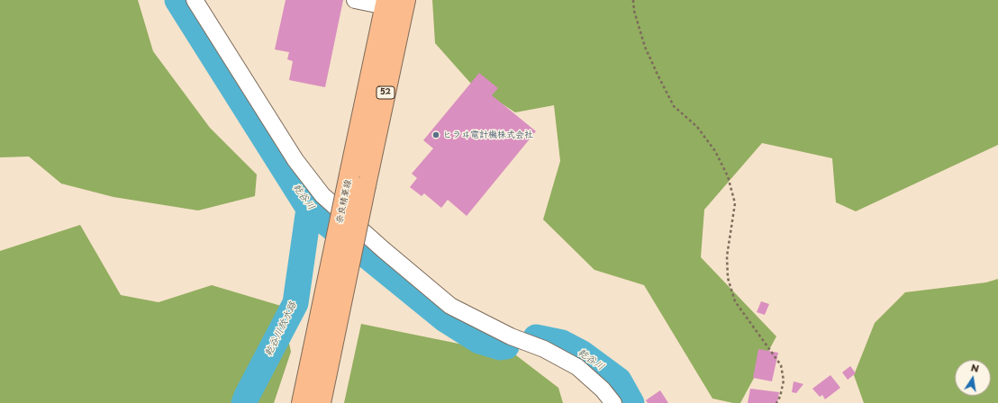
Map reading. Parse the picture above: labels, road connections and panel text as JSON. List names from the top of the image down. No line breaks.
{"streets":{"main road":["52","奈良精華線"]},"water":["乾谷川","乾谷川放水路"],"places":["ヒラヰ電計機株式会社"],"north":"top"}
